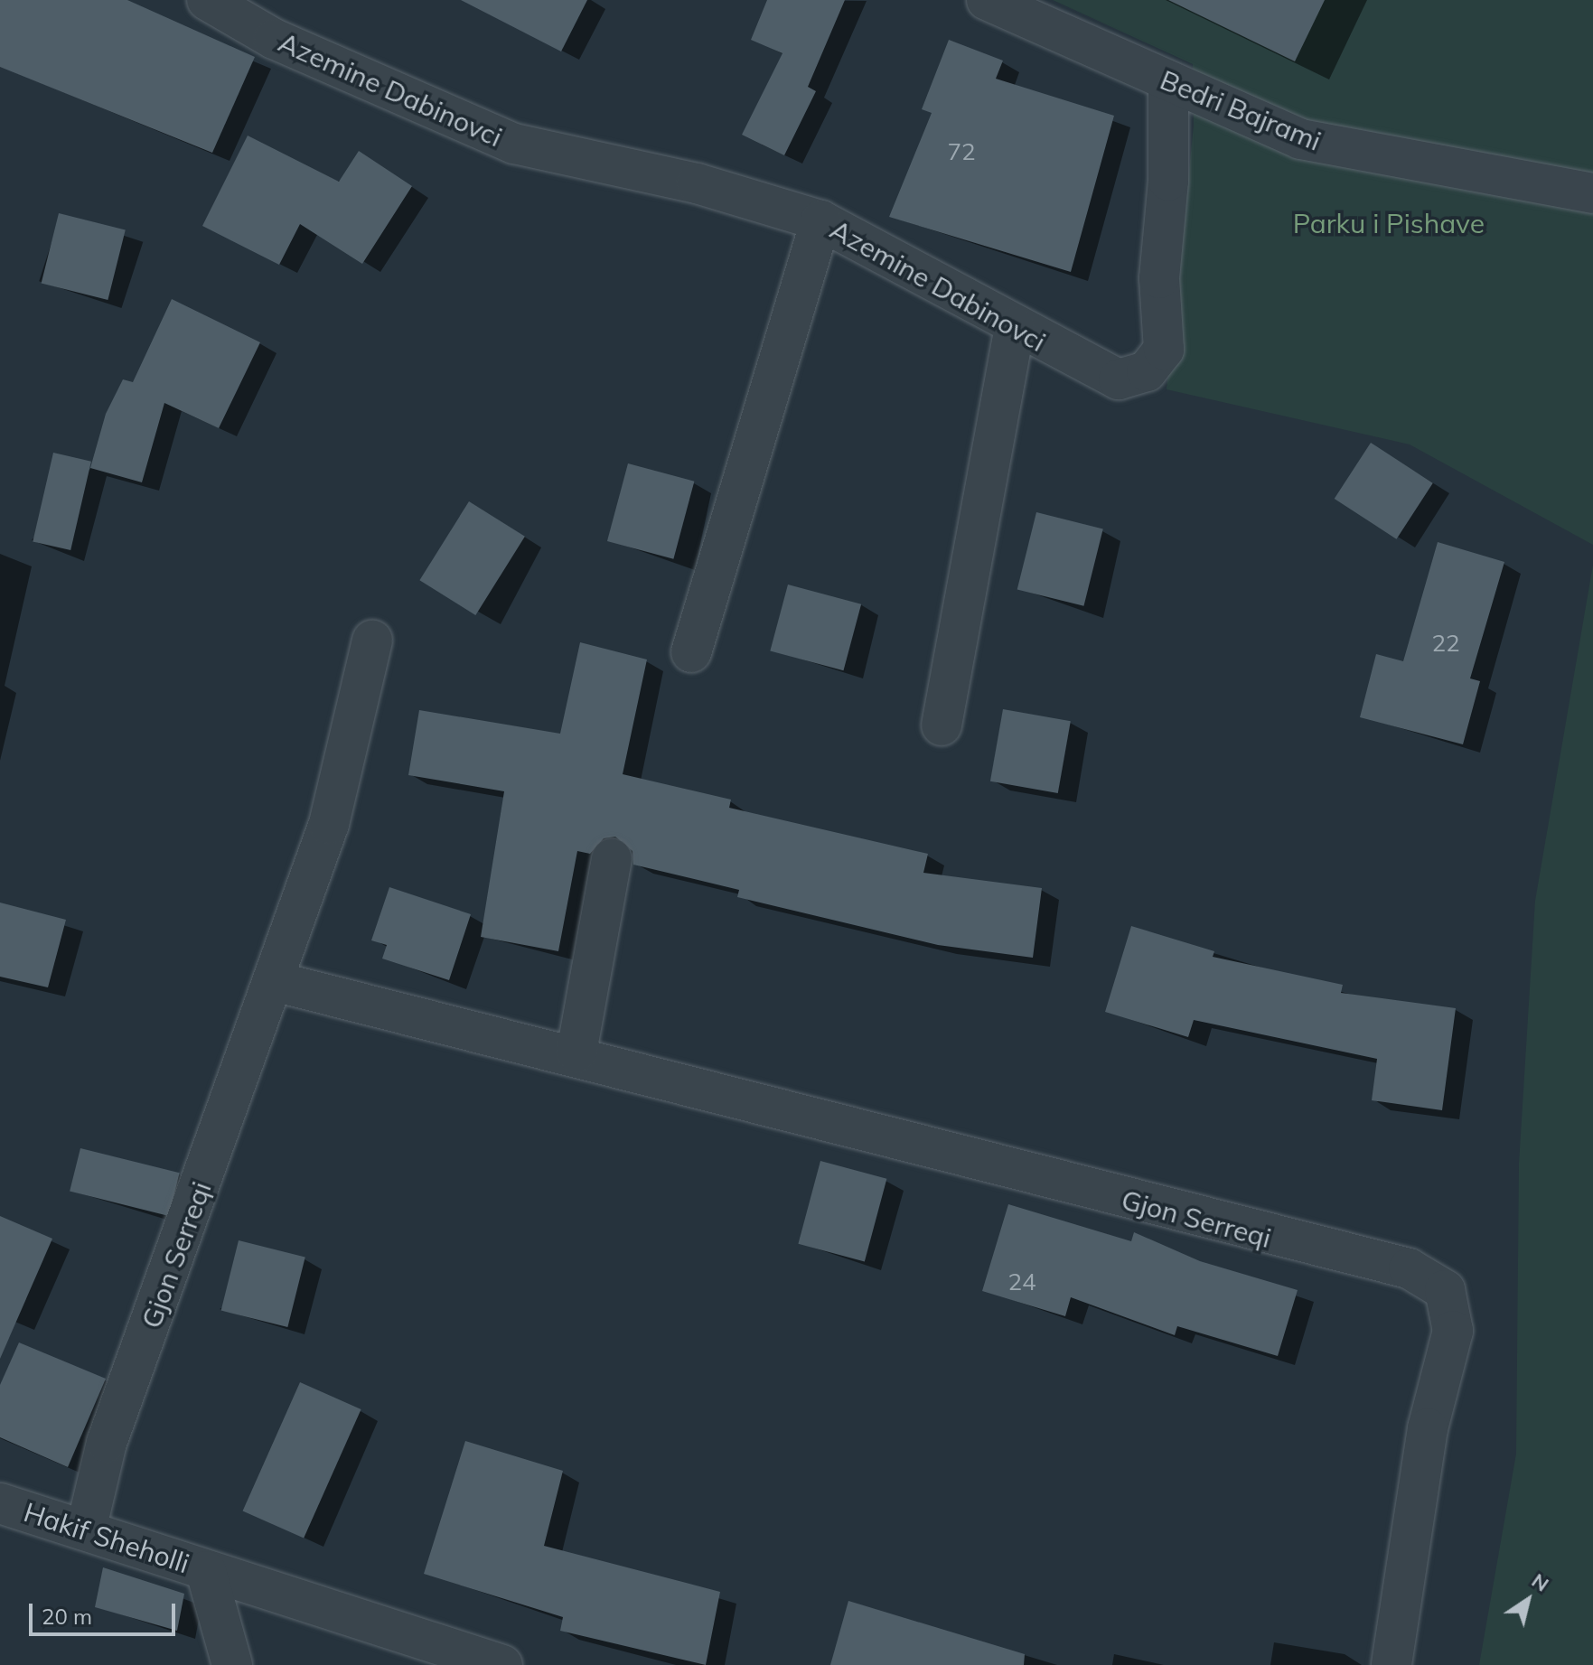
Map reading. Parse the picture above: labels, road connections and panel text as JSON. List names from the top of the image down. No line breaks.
{"streets":{"street":["Azemine Dabinovci","Bedri Bajrami","Gjon Serreqi","Hakif Sheholli"]},"crossings":[["Azemine Dabinovci","Bedri Bajrami"],["Gjon Serreqi","Hakif Sheholli"]],"parks":["Parku i Pishave"],"house_numbers":["72","22","24"],"scale_bar":"20 m","north":"top right"}
